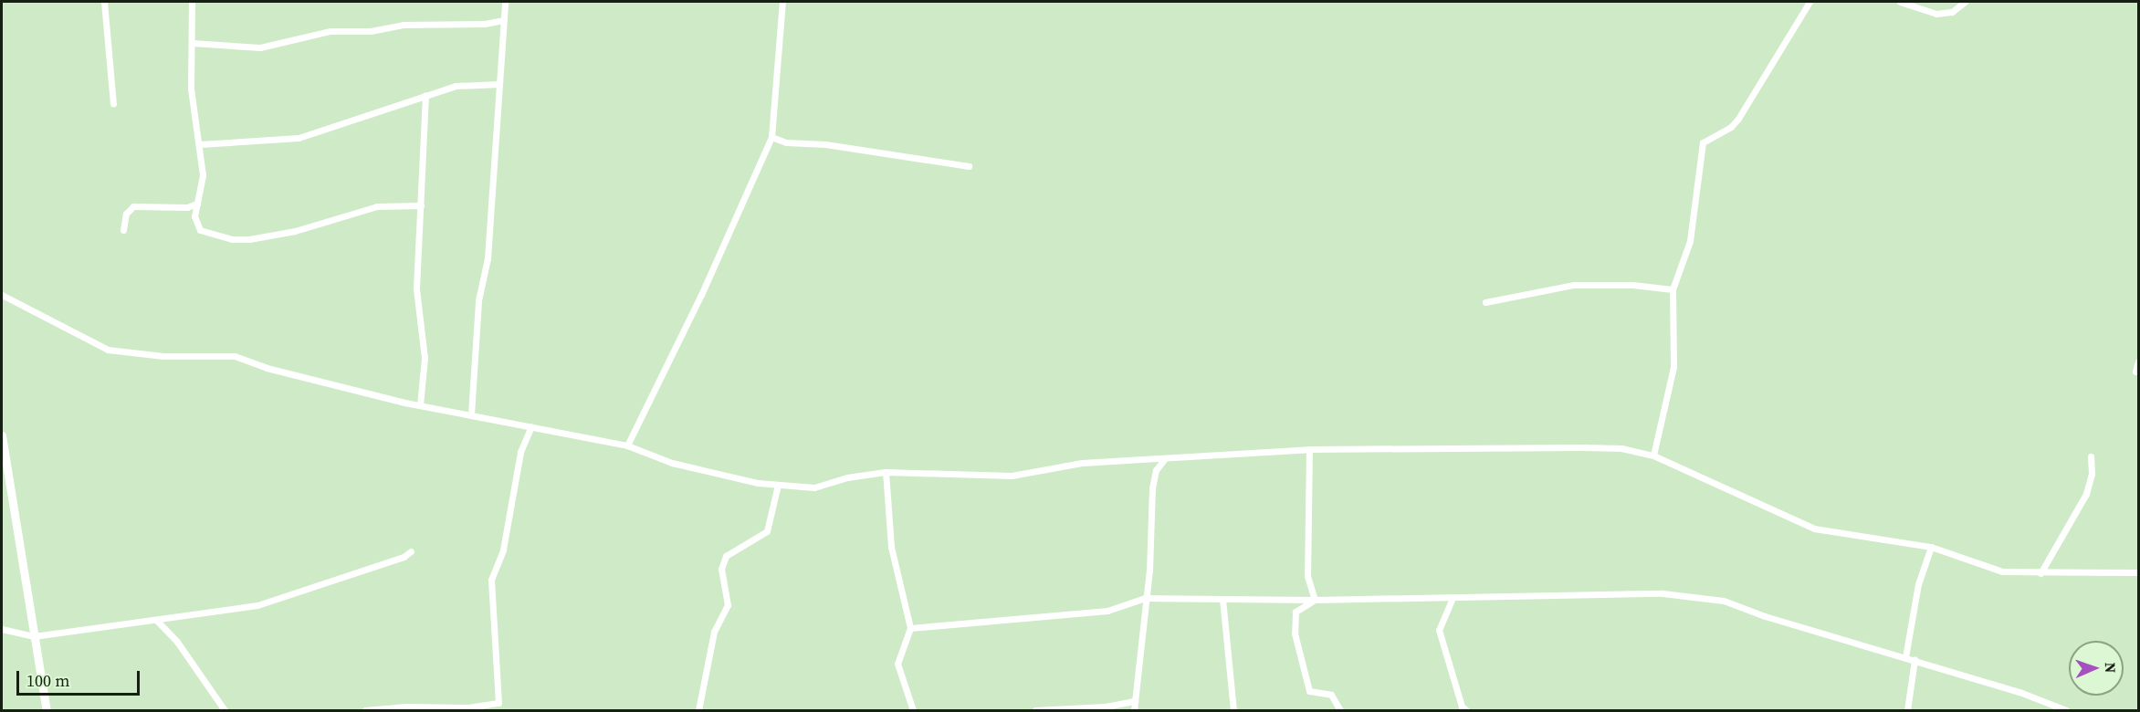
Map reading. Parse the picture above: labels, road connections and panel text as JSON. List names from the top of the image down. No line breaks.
{"scale_bar":"100 m","north":"right"}
